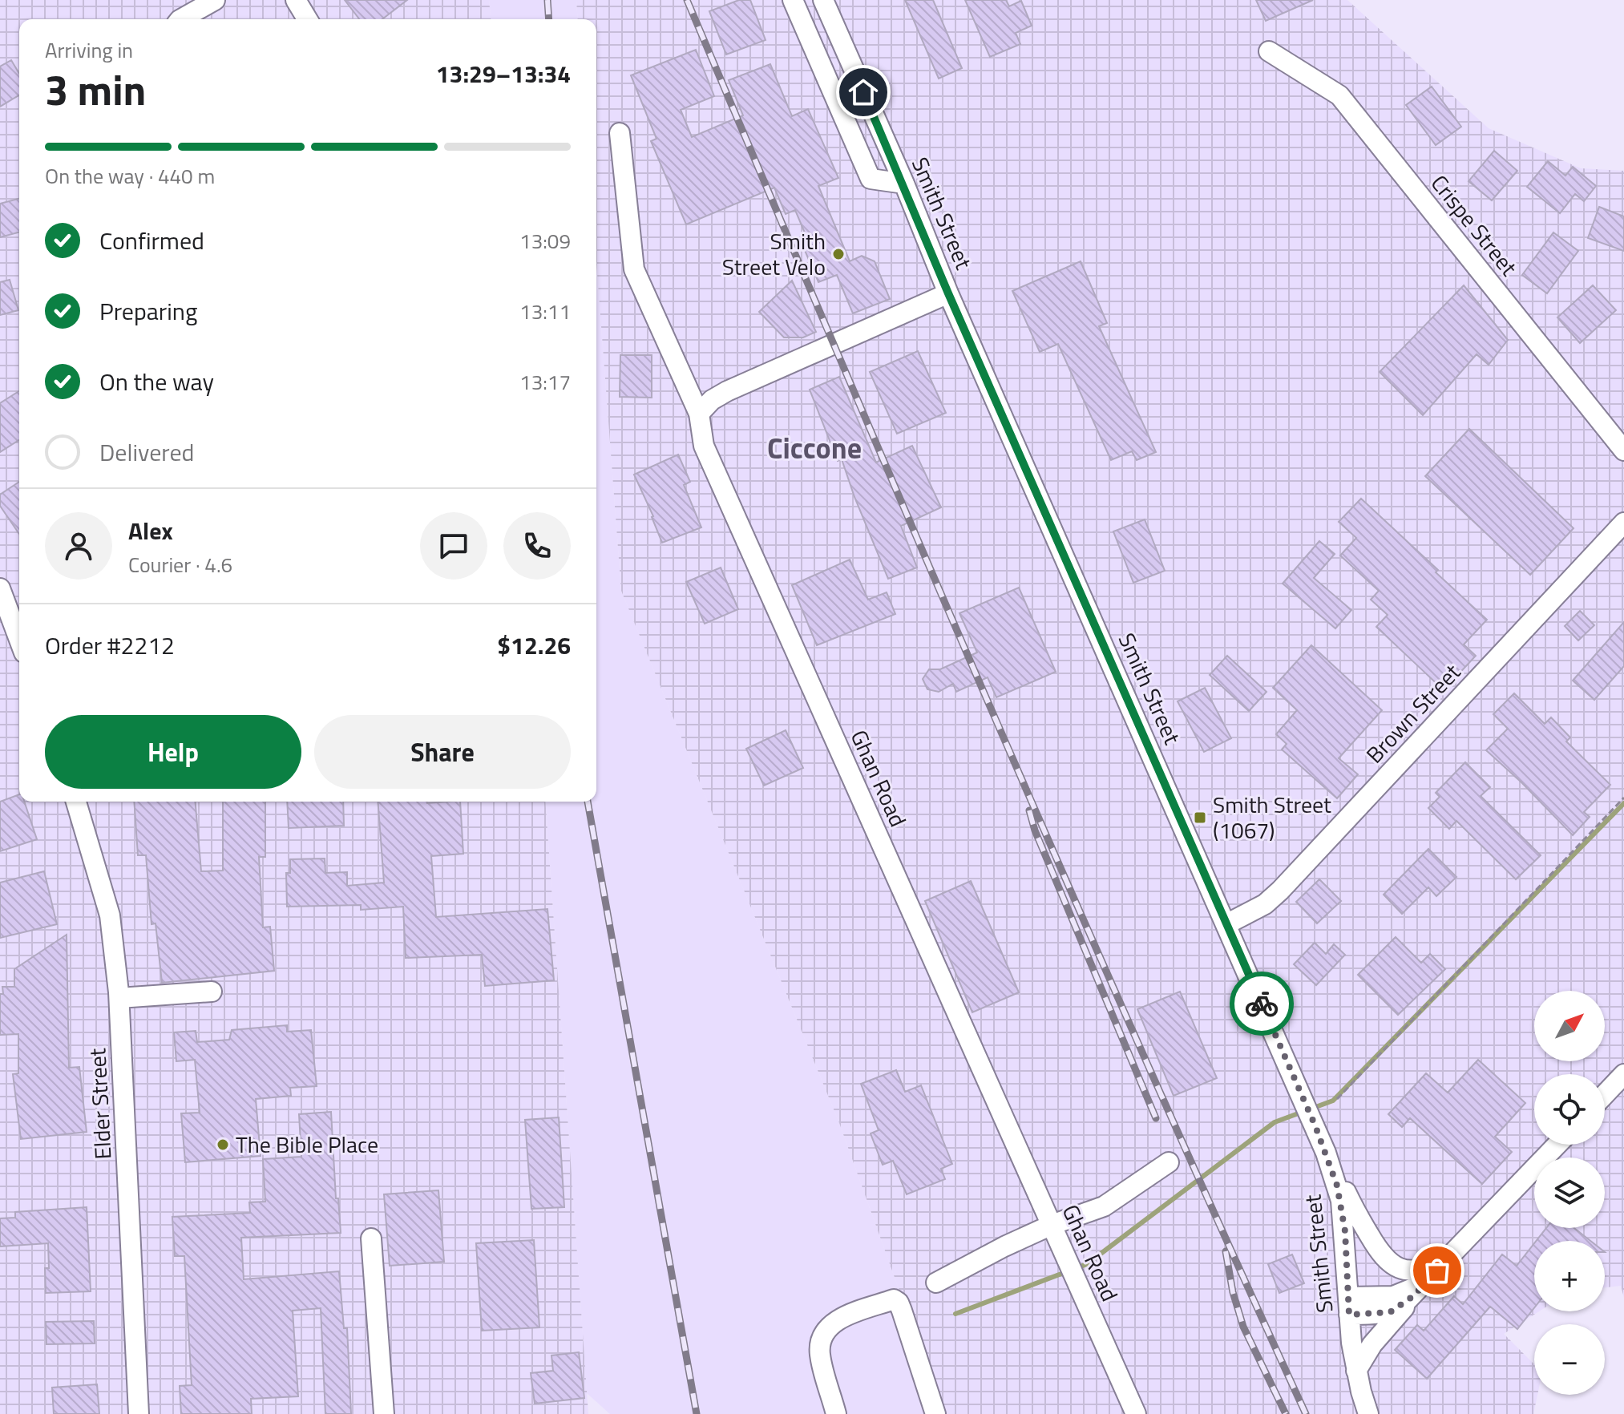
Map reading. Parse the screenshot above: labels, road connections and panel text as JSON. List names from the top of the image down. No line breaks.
{"streets":{"street":["Smith Street","Crispe Street","Brown Street","Ghan Road","Elder Street"]},"crossings":[["Smith Street","Brown Street"]],"districts":["Ciccone"],"places":{"other":["Smith Street Velo","The Bible Place"],"transit":["Smith Street (1067)"]},"north":"top right","page":{"heading":["3 min","Arriving in","13:29–13:34"],"panel":["Alex","Courier · 4.6","Order #2212","$12.26"],"bar":"On the way · 440 m","list":[["Confirmed","13:09"],["Preparing","13:11"],["On the way","13:17"],"Delivered"],"buttons":["Help","Share"],"map_buttons":["+","−"]}}
